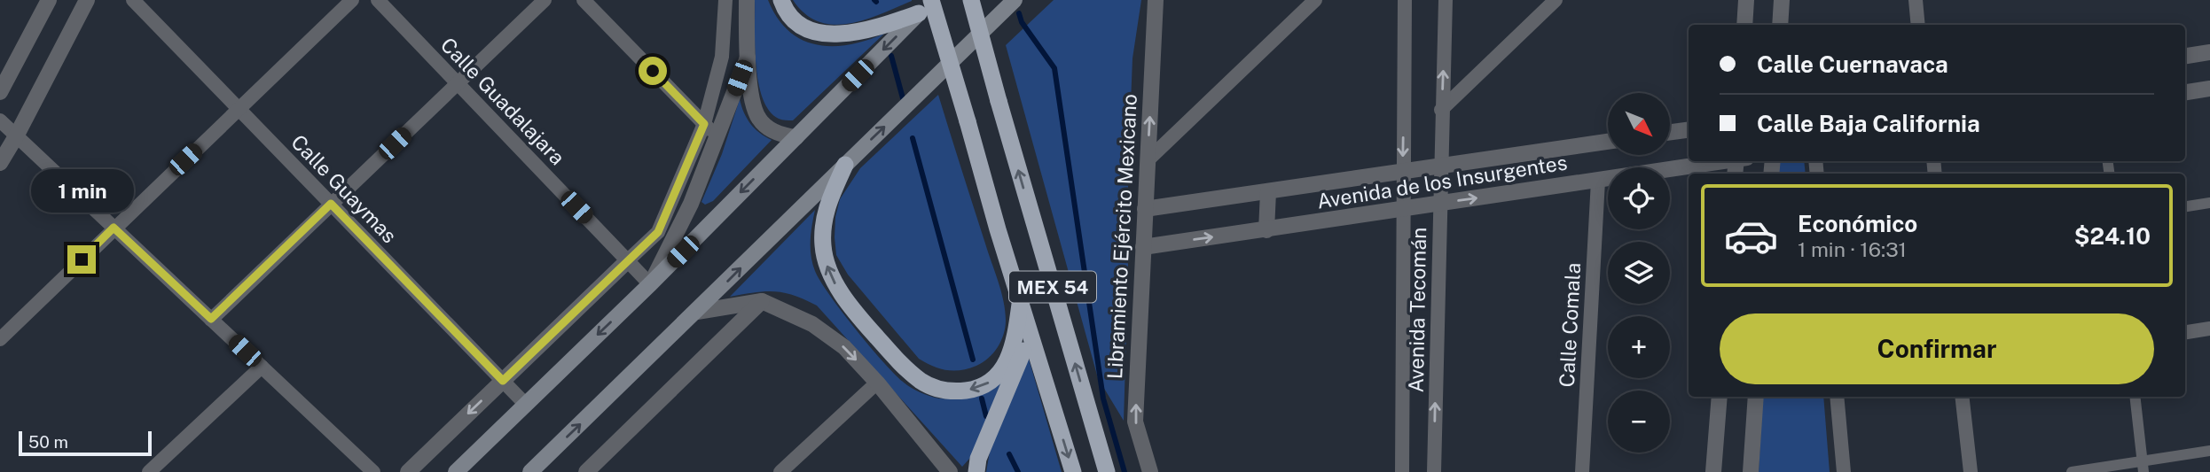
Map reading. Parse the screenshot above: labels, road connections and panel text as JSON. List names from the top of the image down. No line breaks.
{"streets":{"highway":["Libramiento Ejército Mexicano","MEX 54"],"street":["Calle Guadalajara","Avenida de los Insurgentes","Calle Guaymas","Avenida Tecomán","Calle Comala"]},"crossings":[["Avenida de los Insurgentes","Libramiento Ejército Mexicano"],["Avenida de los Insurgentes","Avenida Tecomán"],["Avenida de los Insurgentes","Calle Comala"]],"scale_bar":"50 m","north":"bottom right","page":{"banner":["Calle Cuernavaca","Calle Baja California"],"map_buttons":["+","−"],"bubble":"1 min","list":[{"name":"Económico","note":"1 min · 16:31","value":"$24.10"}],"buttons":"Confirmar","scale":"50 m"}}
